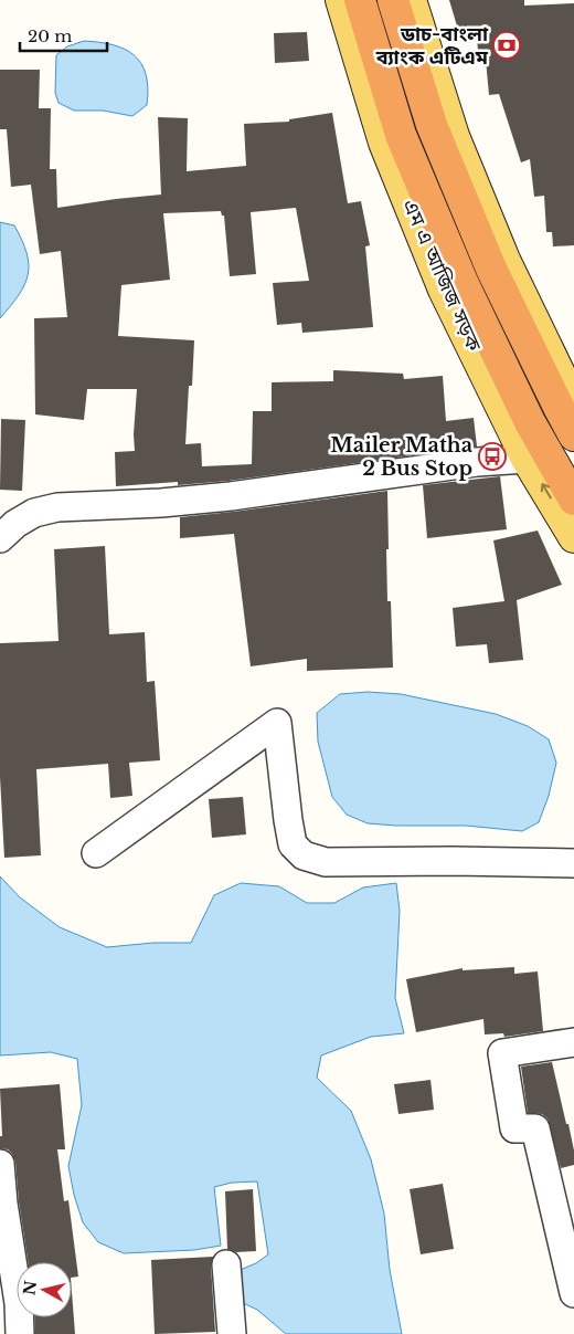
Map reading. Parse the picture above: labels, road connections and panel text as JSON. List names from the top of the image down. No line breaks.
{"streets":{"main road":["এম এ আজিজ সড়ক"]},"places":{"bank":["ডাচ-বাংলা ব্যাংক এটিএম"],"bus stop":["Mailer Matha 2 Bus Stop"]},"scale_bar":"20 m","north":"left"}
